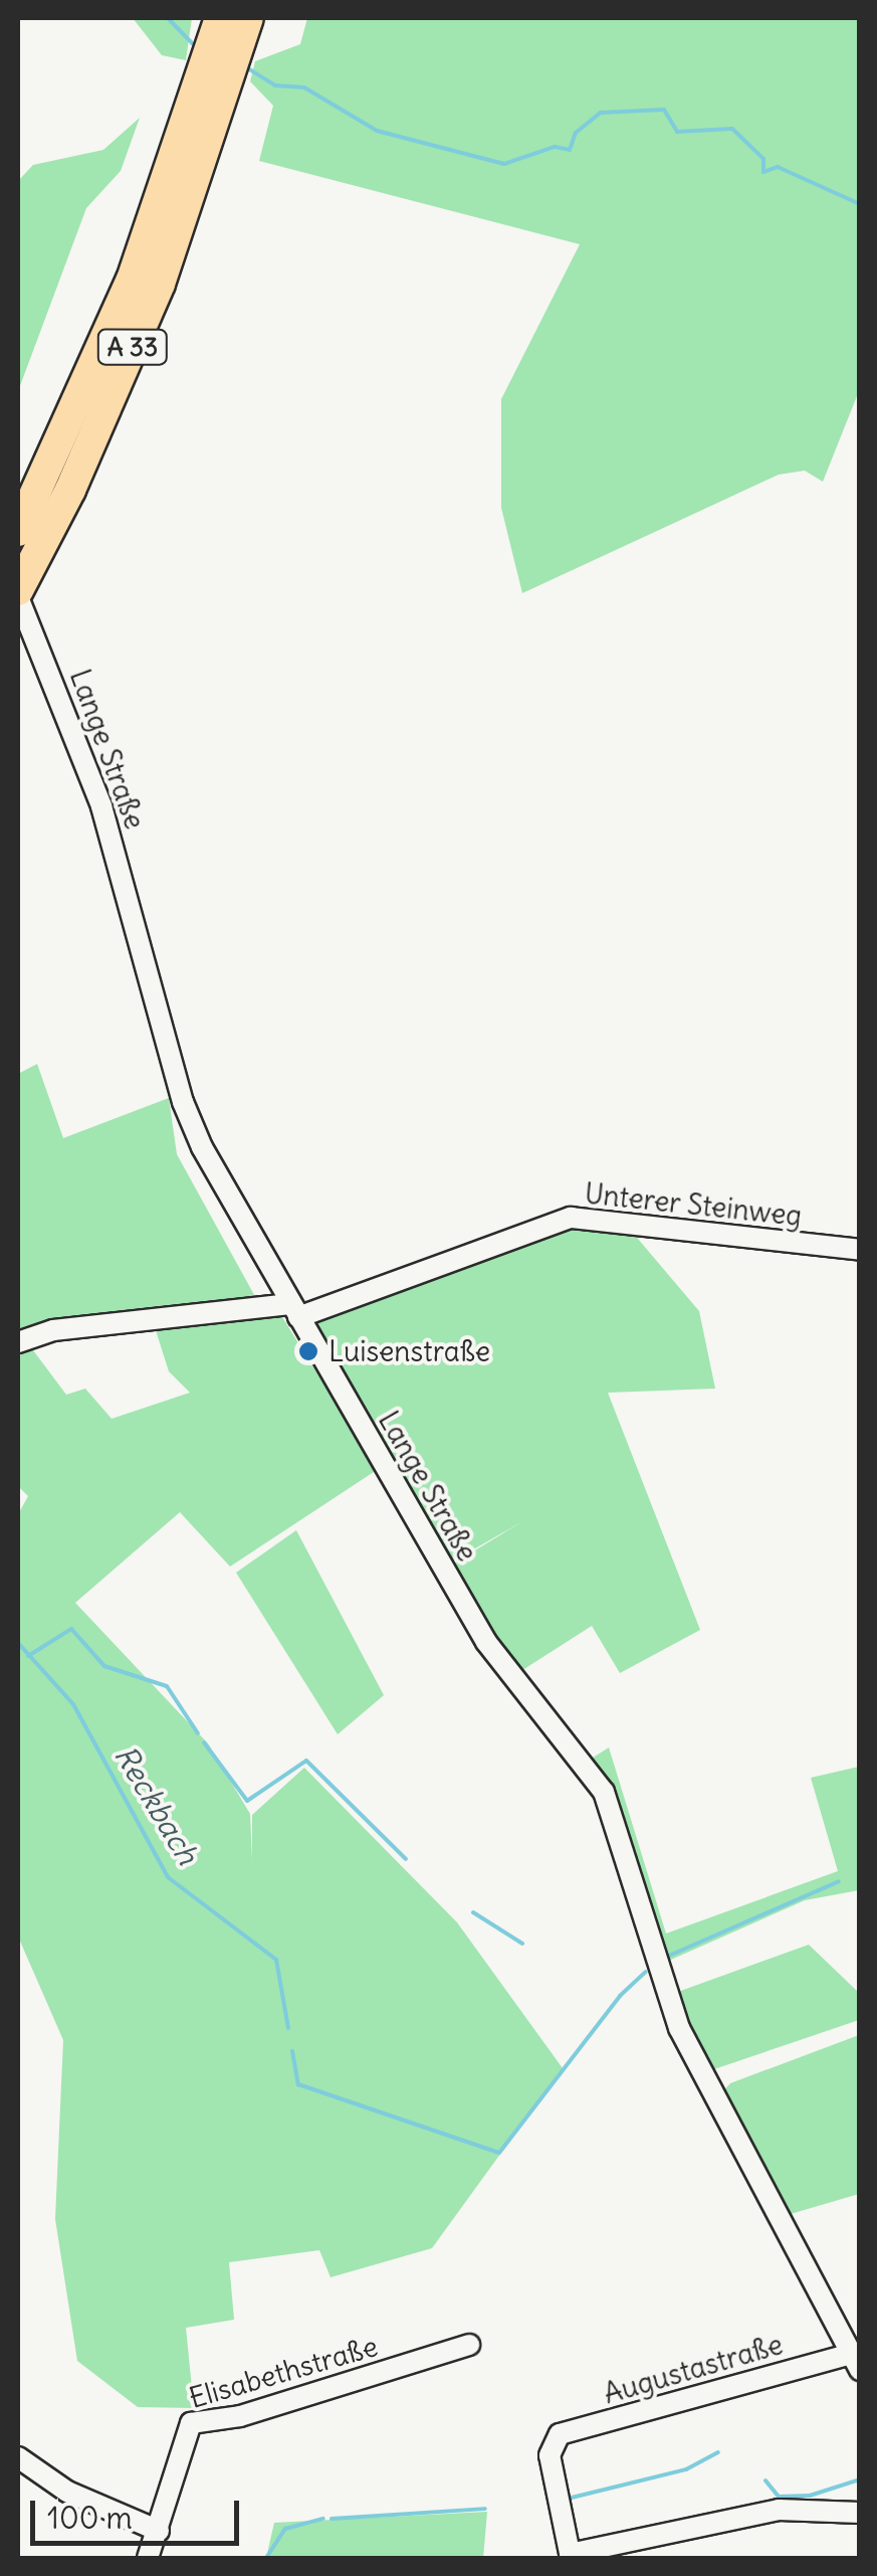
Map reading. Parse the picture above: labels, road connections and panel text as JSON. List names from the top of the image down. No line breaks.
{"streets":{"highway":["A 33"],"street":["Lange Straße","Unterer Steinweg","Augustastraße","Elisabethstraße"]},"crossings":[["A 33","Lange Straße"],["Lange Straße","Unterer Steinweg"],["Lange Straße","Augustastraße"]],"water":["Reckbach"],"places":["Luisenstraße"],"scale_bar":"100 m"}
